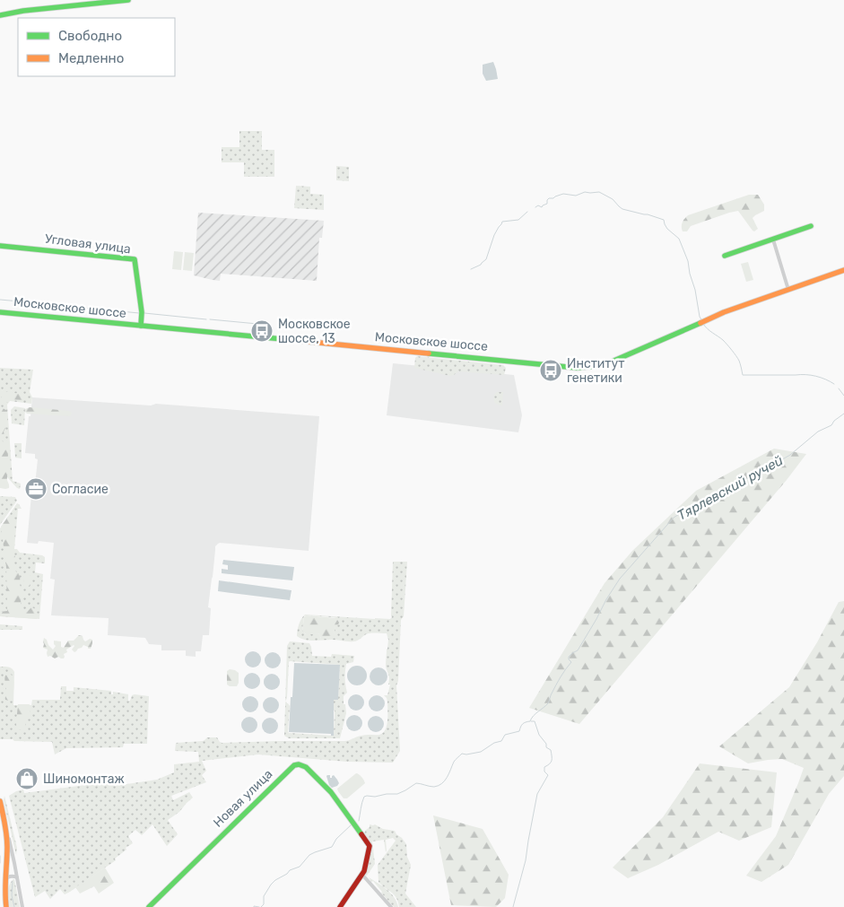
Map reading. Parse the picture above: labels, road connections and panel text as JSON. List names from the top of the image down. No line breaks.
{"streets":{"main road":["Угловая улица","Московское шоссе","Новая улица"]},"crossings":[["Угловая улица","Московское шоссе"]],"water":["Тярлевский ручей"],"places":{"bus stop":["Московское шоссе, 13","Институт генетики"],"office":["Согласие"],"shop":["Шиномонтаж"]},"legend":["Свободно","Медленно"]}
